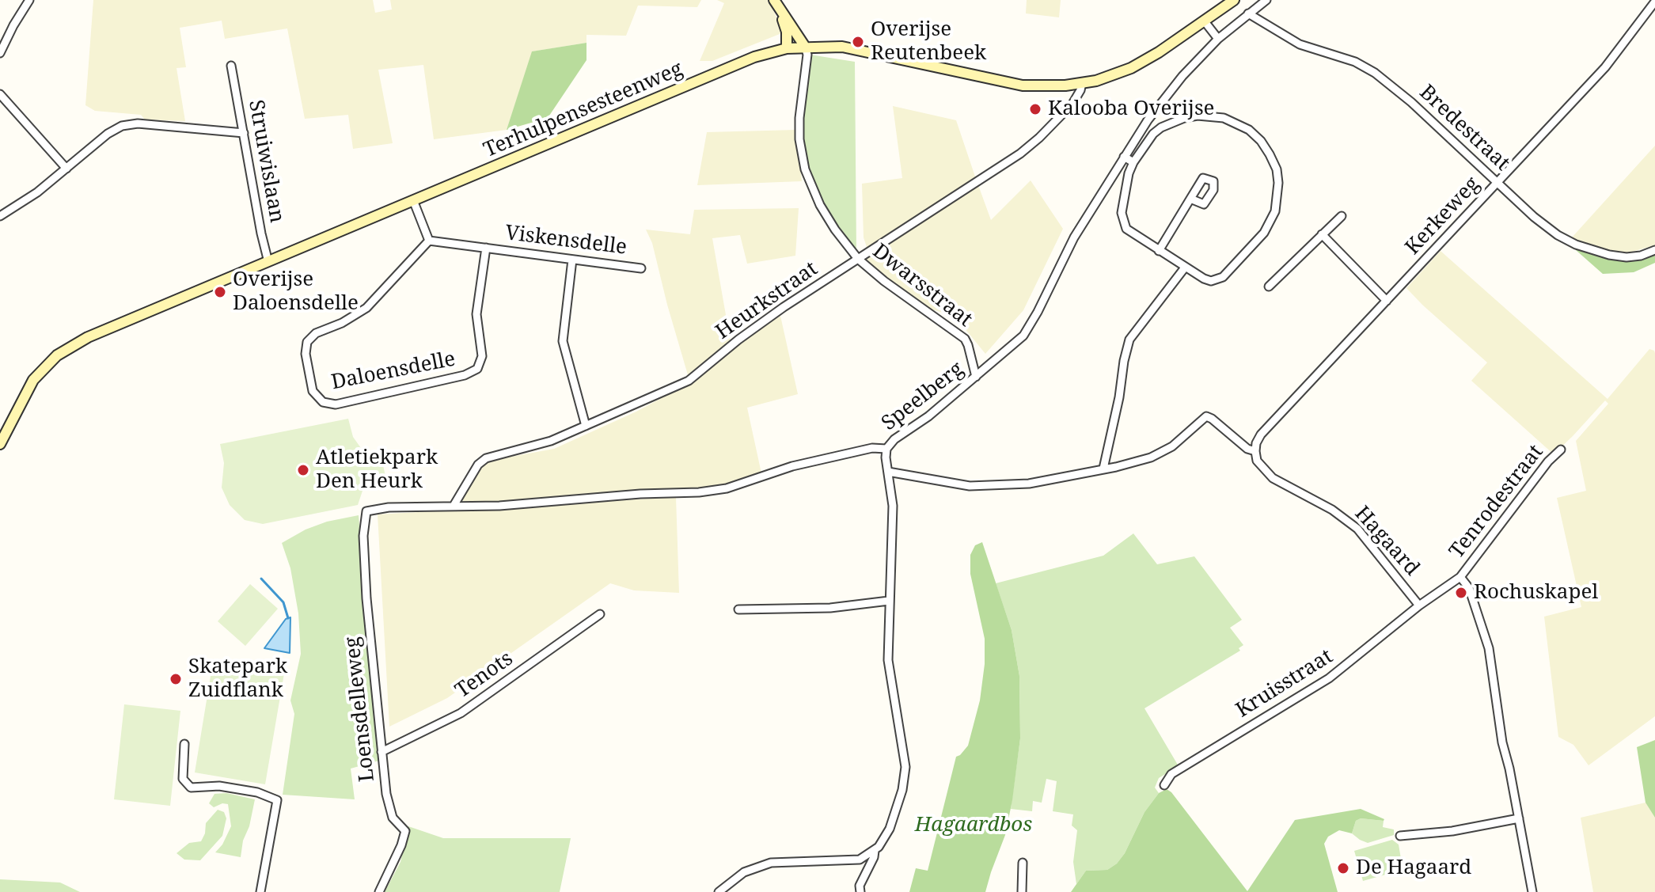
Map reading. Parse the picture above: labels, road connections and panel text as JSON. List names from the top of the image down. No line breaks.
{"streets":{"main road":["Terhulpensesteenweg"],"street":["Bredestraat","Struiwislaan","Kerkeweg","Viskensdelle","Dwarsstraat","Heurkstraat","Daloensdelle","Speelberg","Tenrodestraat","Hagaard","Tenots","Kruisstraat","Loensdelleweg"]},"crossings":[["Terhulpensesteenweg","Struiwislaan"],["Terhulpensesteenweg","Dwarsstraat"],["Terhulpensesteenweg","Heurkstraat"],["Bredestraat","Kerkeweg"],["Bredestraat","Speelberg"],["Kerkeweg","Hagaard"],["Viskensdelle","Daloensdelle"],["Dwarsstraat","Heurkstraat"],["Dwarsstraat","Speelberg"],["Heurkstraat","Speelberg"],["Speelberg","Loensdelleweg"],["Tenrodestraat","Hagaard"],["Hagaard","Kruisstraat"],["Tenots","Loensdelleweg"]],"parks":["Hagaardbos"],"places":["Overijse Reutenbeek","Kalooba Overijse","Overijse Daloensdelle","Atletiekpark Den Heurk","Rochuskapel","Skatepark Zuidflank","De Hagaard"]}
